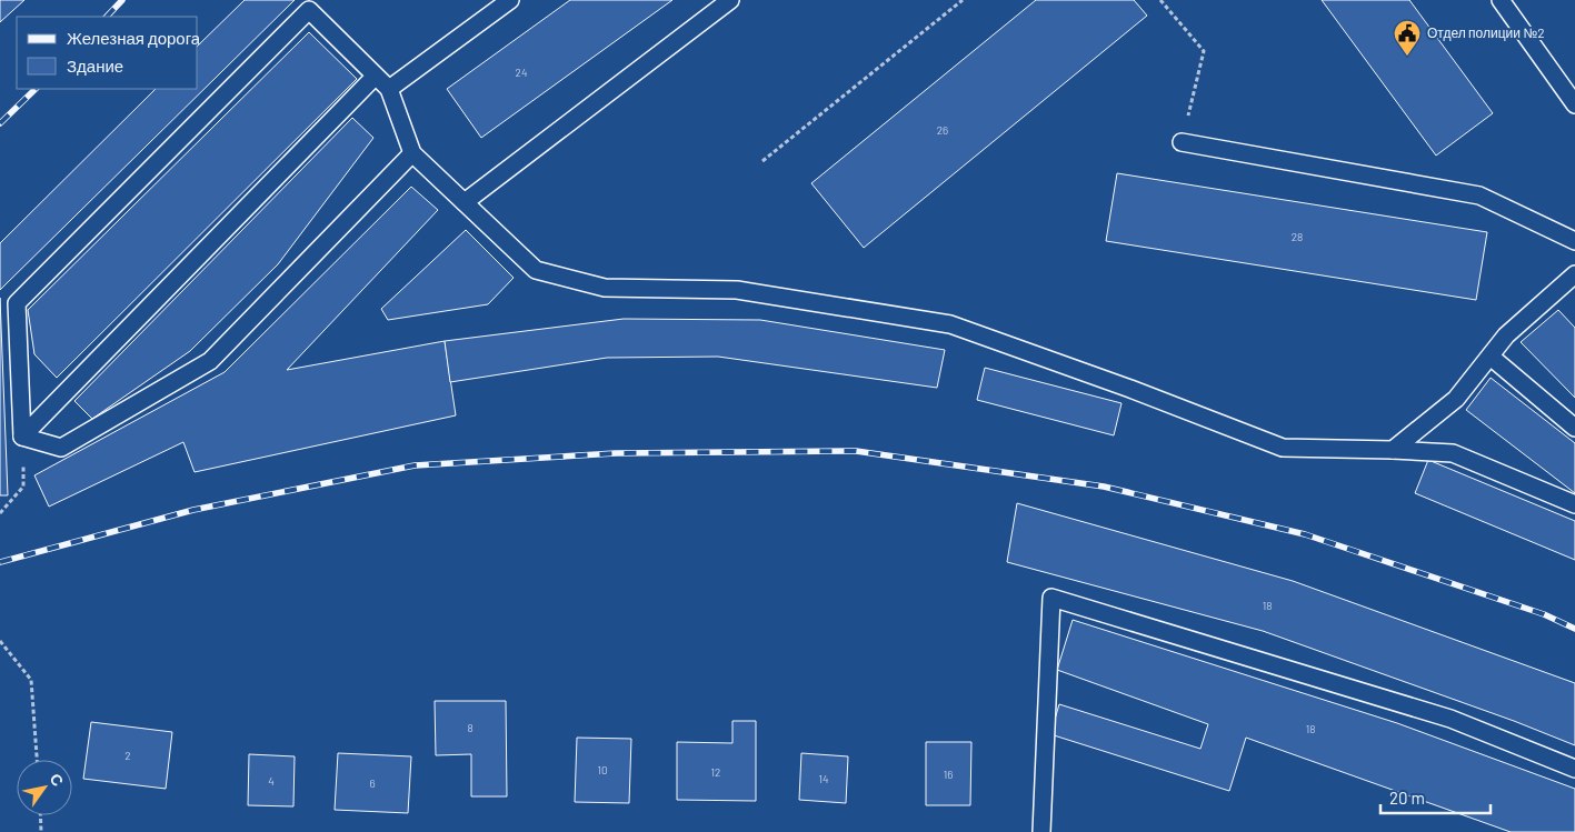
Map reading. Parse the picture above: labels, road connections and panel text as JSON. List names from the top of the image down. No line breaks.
{"places":{"public building":["Отдел полиции №2"]},"house_numbers":["24","26","28","18","8","18","2","10","12","16","14","4","6"],"legend":["Железная дорога","Здание"],"scale_bar":"20 m","north":"top right"}
